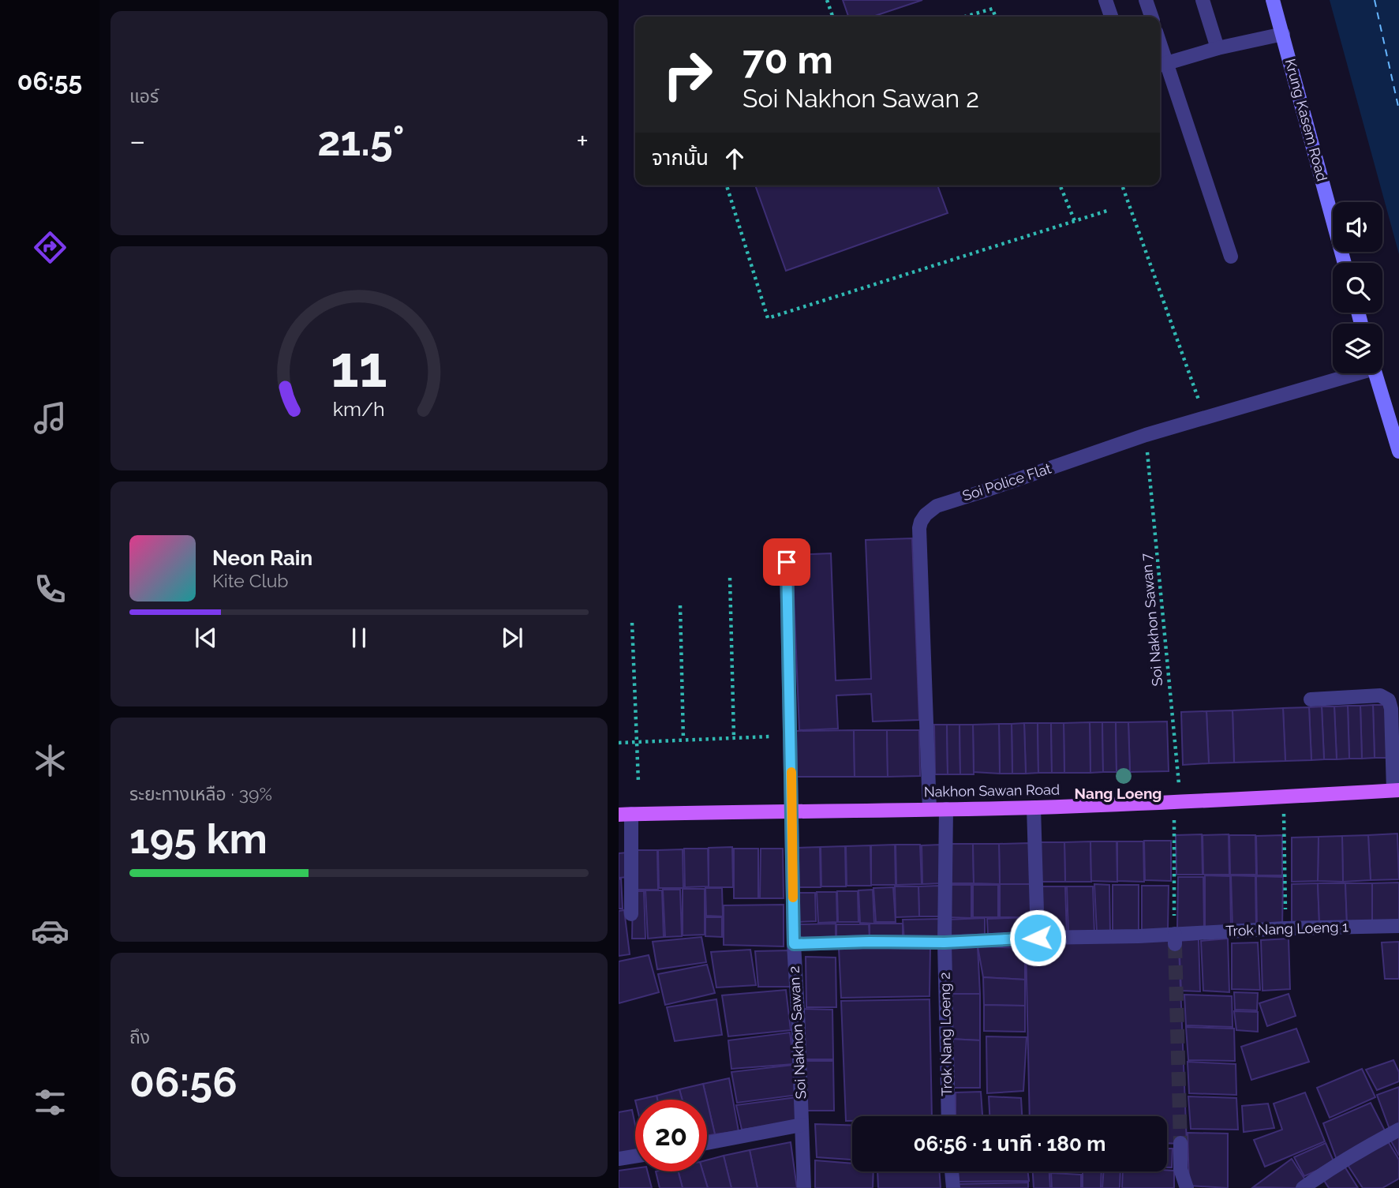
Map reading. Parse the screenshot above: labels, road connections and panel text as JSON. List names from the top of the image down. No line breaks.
{"streets":{"main road":["Krung Kasem Road","Nakhon Sawan Road"],"street":["Soi Police Flat","Trok Nang Loeng 1","Soi Nakhon Sawan 2","Trok Nang Loeng 2"],"path":["Soi Nakhon Sawan 7"]},"crossings":[["Soi Police Flat","Soi Nakhon Sawan 7"],["Soi Police Flat","Nakhon Sawan Road"],["Soi Nakhon Sawan 7","Nakhon Sawan Road"],["Soi Nakhon Sawan 7","Trok Nang Loeng 1"],["Nakhon Sawan Road","Soi Nakhon Sawan 2"],["Nakhon Sawan Road","Trok Nang Loeng 2"],["Trok Nang Loeng 1","Soi Nakhon Sawan 2"],["Trok Nang Loeng 1","Trok Nang Loeng 2"]],"districts":["Nang Loeng"],"page":{"tabs":"06:55","tile":["แอร์",["ระยะทางเหลือ · 39%","195 km"],["ถึง","06:56"]],"turn":["70 m","Soi Nakhon Sawan 2"],"heat":["−","21.5°","+"],"then":"จากนั้น","song":["Neon Rain","Kite Club"],"limit":"20","trip":"06:56 · 1 นาที · 180 m","gauge":["11","km/h"]}}
